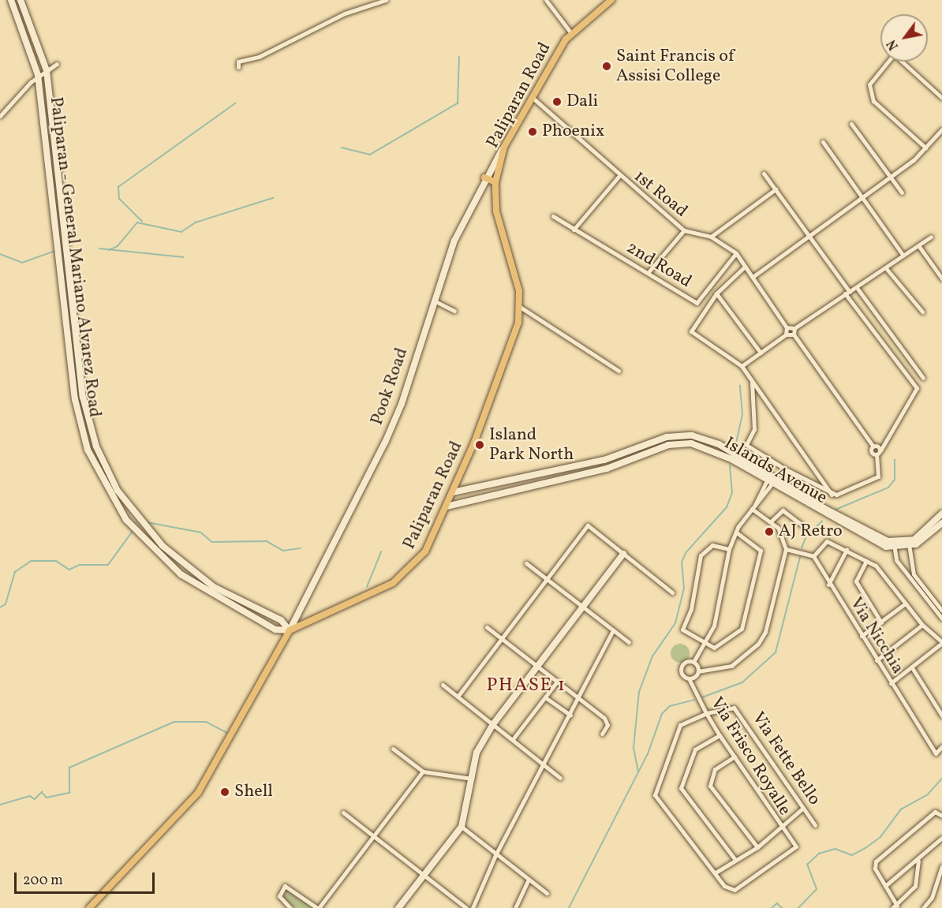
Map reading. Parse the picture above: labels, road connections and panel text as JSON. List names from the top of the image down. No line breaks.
{"streets":{"main road":["Paliparan Road"],"street":["1st Road","Paliparan - General Mariano Alvarez Road","2nd Road","Pook Road","Islands Avenue","Via Nicchia","Via Frisco Royalle","Via Fette Bello"]},"crossings":[["Paliparan Road","1st Road"],["Paliparan Road","Paliparan - General Mariano Alvarez Road"],["Paliparan Road","Pook Road"],["Paliparan Road","Islands Avenue"],["1st Road","2nd Road"],["Paliparan - General Mariano Alvarez Road","Pook Road"],["Via Frisco Royalle","Via Fette Bello"]],"districts":["PHASE 1"],"places":["Saint Francis of Assisi College","Dali","Phoenix","Island Park North","AJ Retro","Shell"],"scale_bar":"200 m","north":"bottom left"}
